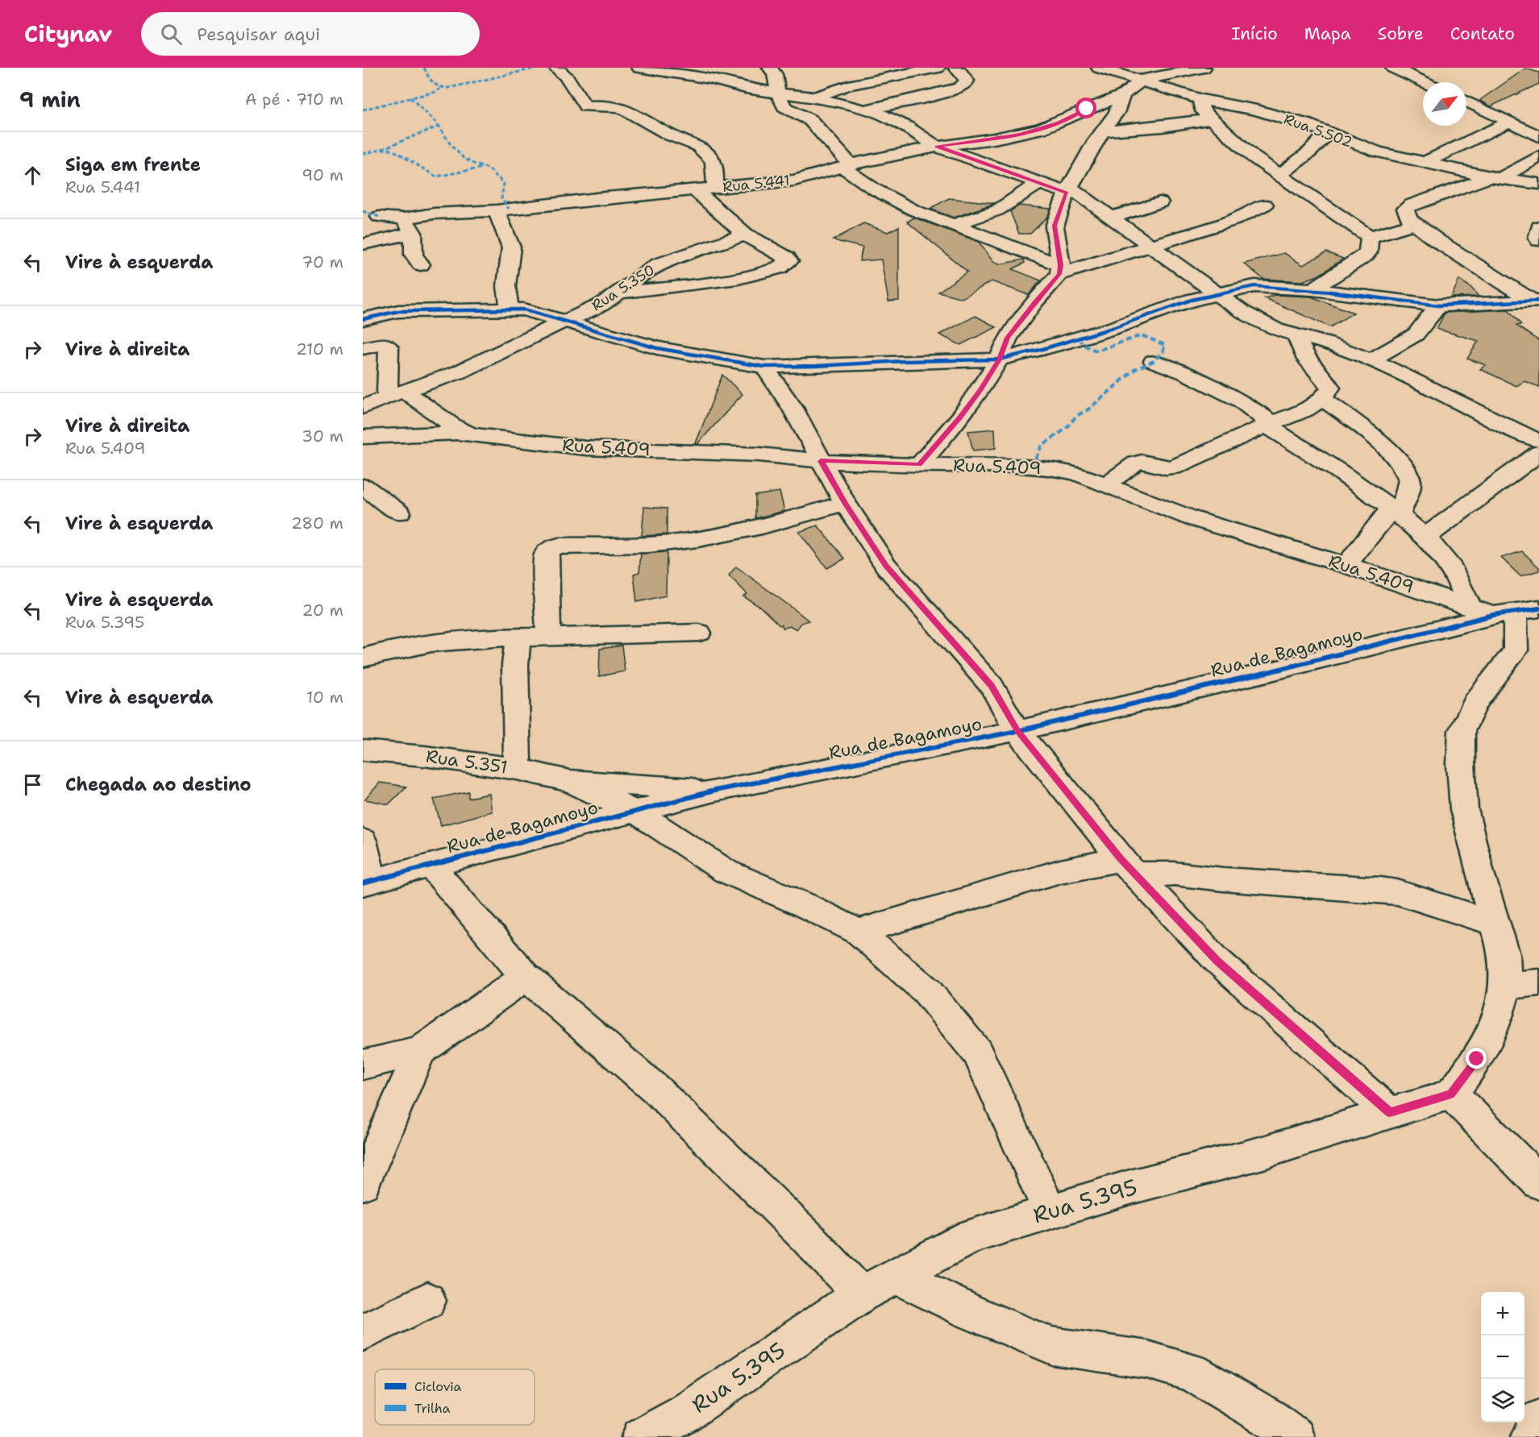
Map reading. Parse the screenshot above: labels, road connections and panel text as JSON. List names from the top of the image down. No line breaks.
{"streets":{"street":["Rua 5.502","Rua 5.441","Rua 5.350","Rua 5.409","Rua de Bagamoyo","Rua 5.351","Rua 5.395"]},"crossings":[["Rua 5.409","Rua de Bagamoyo"]],"legend":["Ciclovia","Trilha"],"north":"top right","page":{"header":"Citynav","search":"Pesquisar aqui","nav":["Início","Mapa","Sobre","Contato"],"heading":["9 min","A pé · 710 m"],"list":[["Siga em frente","Rua 5.441","90 m"],["Vire à esquerda","70 m"],["Vire à direita","210 m"],["Vire à direita","Rua 5.409","30 m"],["Vire à esquerda","280 m"],["Vire à esquerda","Rua 5.395","20 m"],["Vire à esquerda","10 m"],"Chegada ao destino"],"map_buttons":["+","−"]}}
